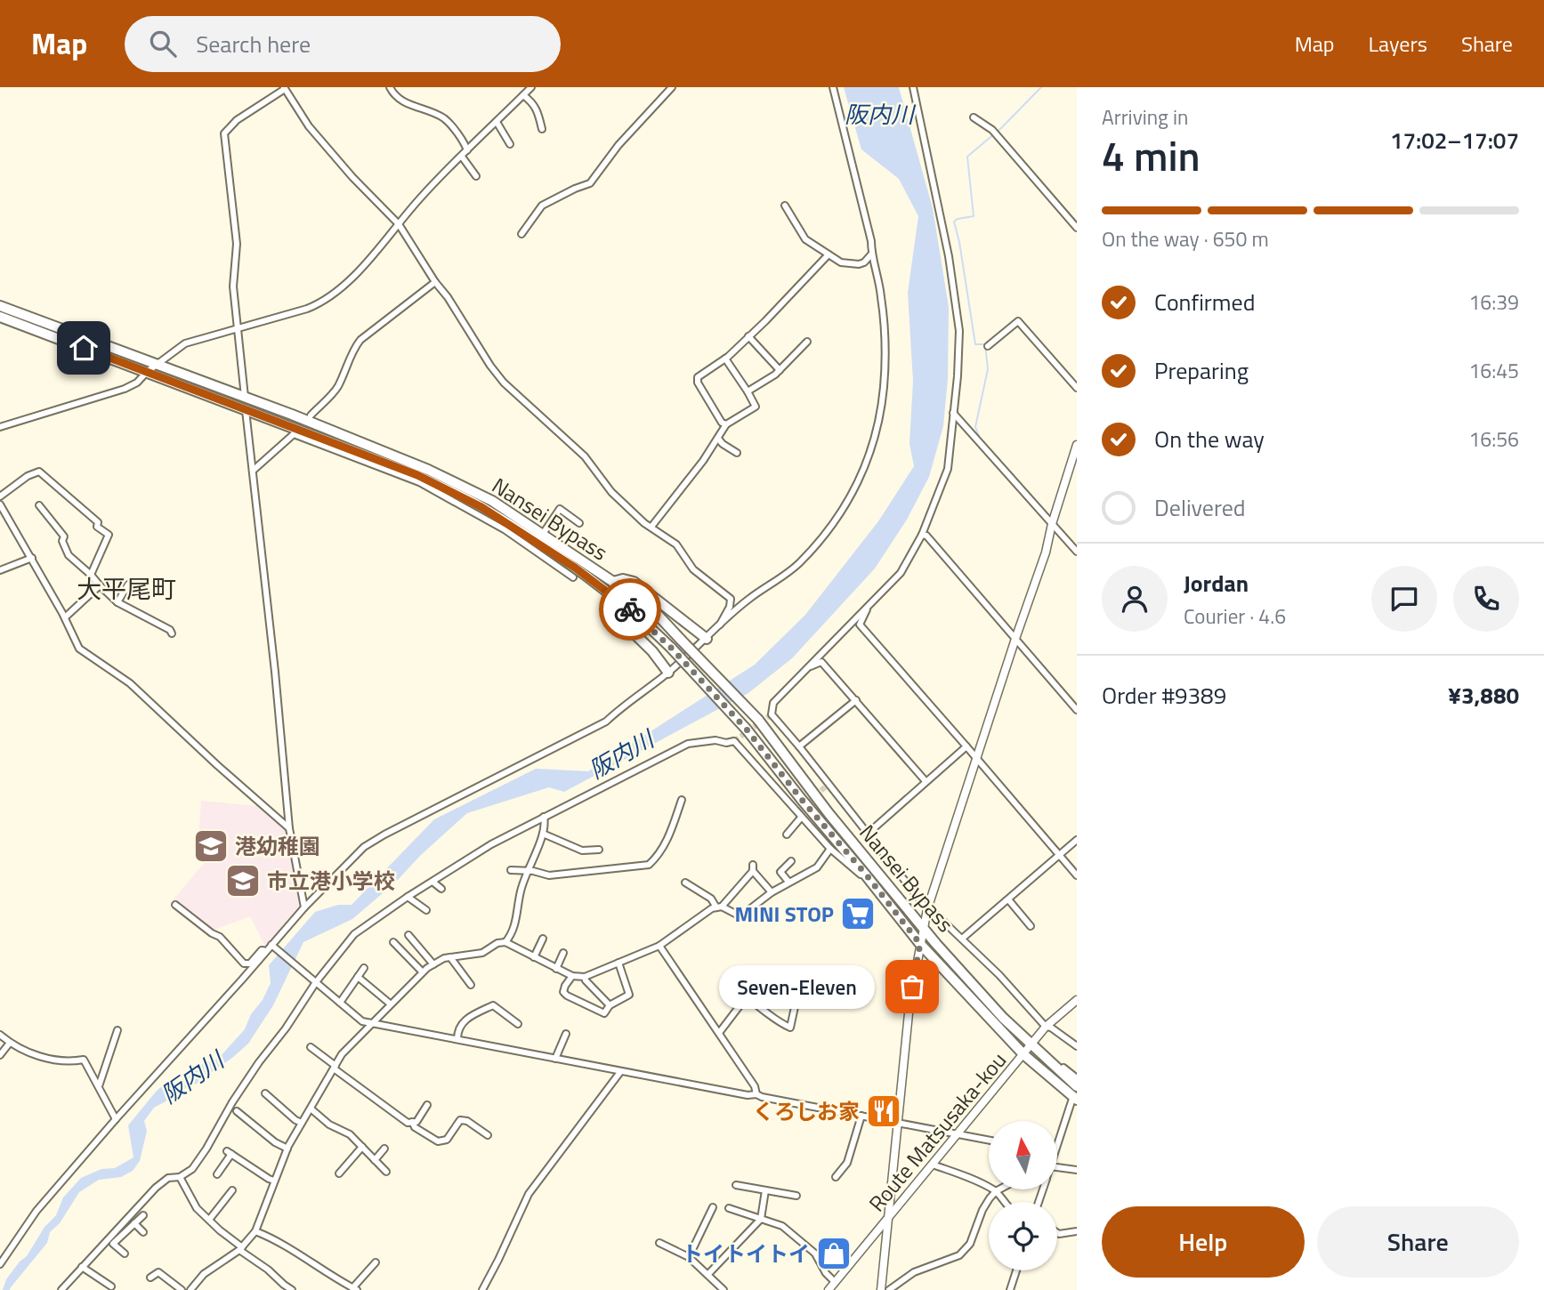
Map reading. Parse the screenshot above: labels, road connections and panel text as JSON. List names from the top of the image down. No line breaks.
{"streets":{"highway":["Nansei Bypass"],"street":["Route Matsusaka-kou"]},"crossings":[["Nansei Bypass","Route Matsusaka-kou"]],"districts":["大平尾町"],"water":["阪内川"],"places":{"school or university":["港幼稚園","市立港小学校"],"supermarket":["MINI STOP"],"other":["Seven-Eleven"],"restaurant":["くろしお家"],"shop":["トイトイトイ"]},"north":"top","page":{"header":"Map","search":"Search here","nav":["Map","Layers","Share"],"heading":["4 min","Arriving in","17:02–17:07"],"panel":["Jordan","Courier · 4.6","Order #9389","¥3,880"],"bar":"On the way · 650 m","list":[["Confirmed","16:39"],["Preparing","16:45"],["On the way","16:56"],"Delivered"],"bubble":"Seven-Eleven","buttons":["Help","Share"]}}
